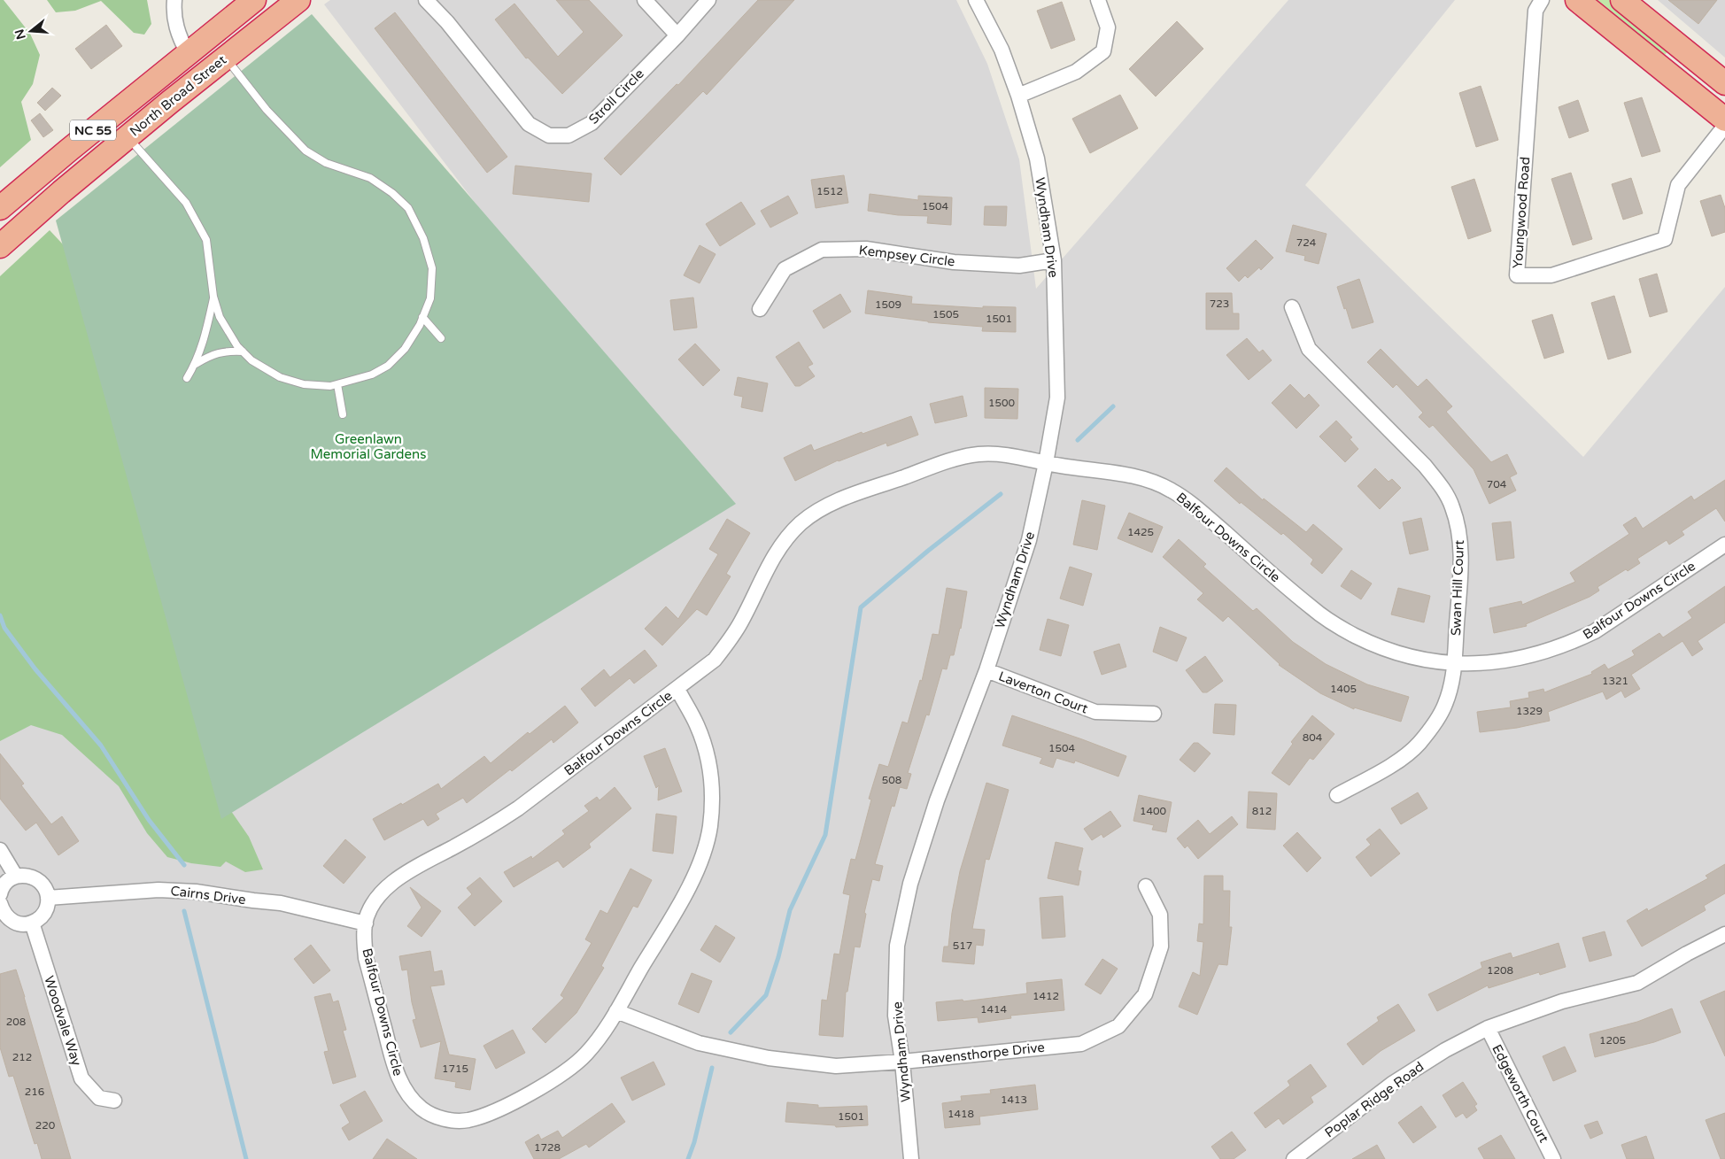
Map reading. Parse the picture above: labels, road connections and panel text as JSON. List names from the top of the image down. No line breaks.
{"streets":{"highway":["North Broad Street","NC 55"],"street":["Stroll Circle","Youngwood Road","Wyndham Drive","Kempsey Circle","Balfour Downs Circle","Swan Hill Court","Laverton Court","Cairns Drive","Woodvale Way","Ravensthorpe Drive","Edgeworth Court","Poplar Ridge Road"]},"crossings":[["Wyndham Drive","Kempsey Circle"],["Wyndham Drive","Balfour Downs Circle"],["Wyndham Drive","Laverton Court"],["Wyndham Drive","Ravensthorpe Drive"],["Balfour Downs Circle","Swan Hill Court"],["Balfour Downs Circle","Cairns Drive"],["Balfour Downs Circle","Ravensthorpe Drive"],["Edgeworth Court","Poplar Ridge Road"]],"parks":["Greenlawn Memorial Gardens"],"house_numbers":["1512","1504","724","723","1509","1505","1501","1500","704","1425","1321","1405","1329","804","1504","508","1400","812","517","1208","1412","1414","208","1205","212","1715","216","1413","1418","1501","220","1728"],"north":"left"}
